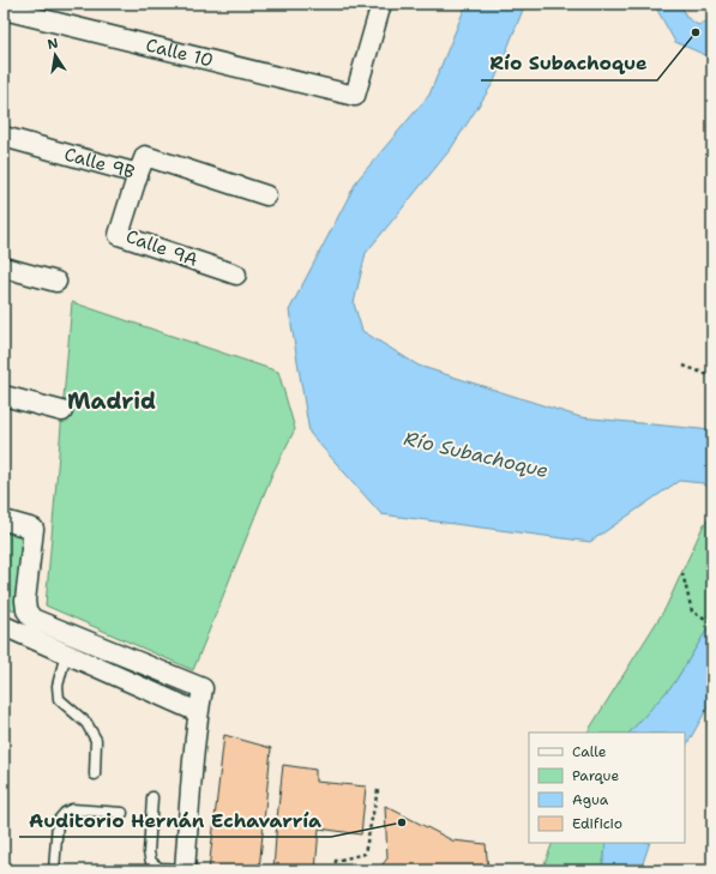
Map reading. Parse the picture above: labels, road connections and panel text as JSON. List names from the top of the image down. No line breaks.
{"streets":{"street":["Calle 10","Calle 9B","Calle 9A"]},"crossings":[["Calle 9B","Calle 9A"]],"districts":["Madrid"],"water":["Río Subachoque"],"places":["Río Subachoque","Auditorio Hernán Echavarría"],"legend":["Calle","Parque","Agua","Edificio"],"north":"top"}
